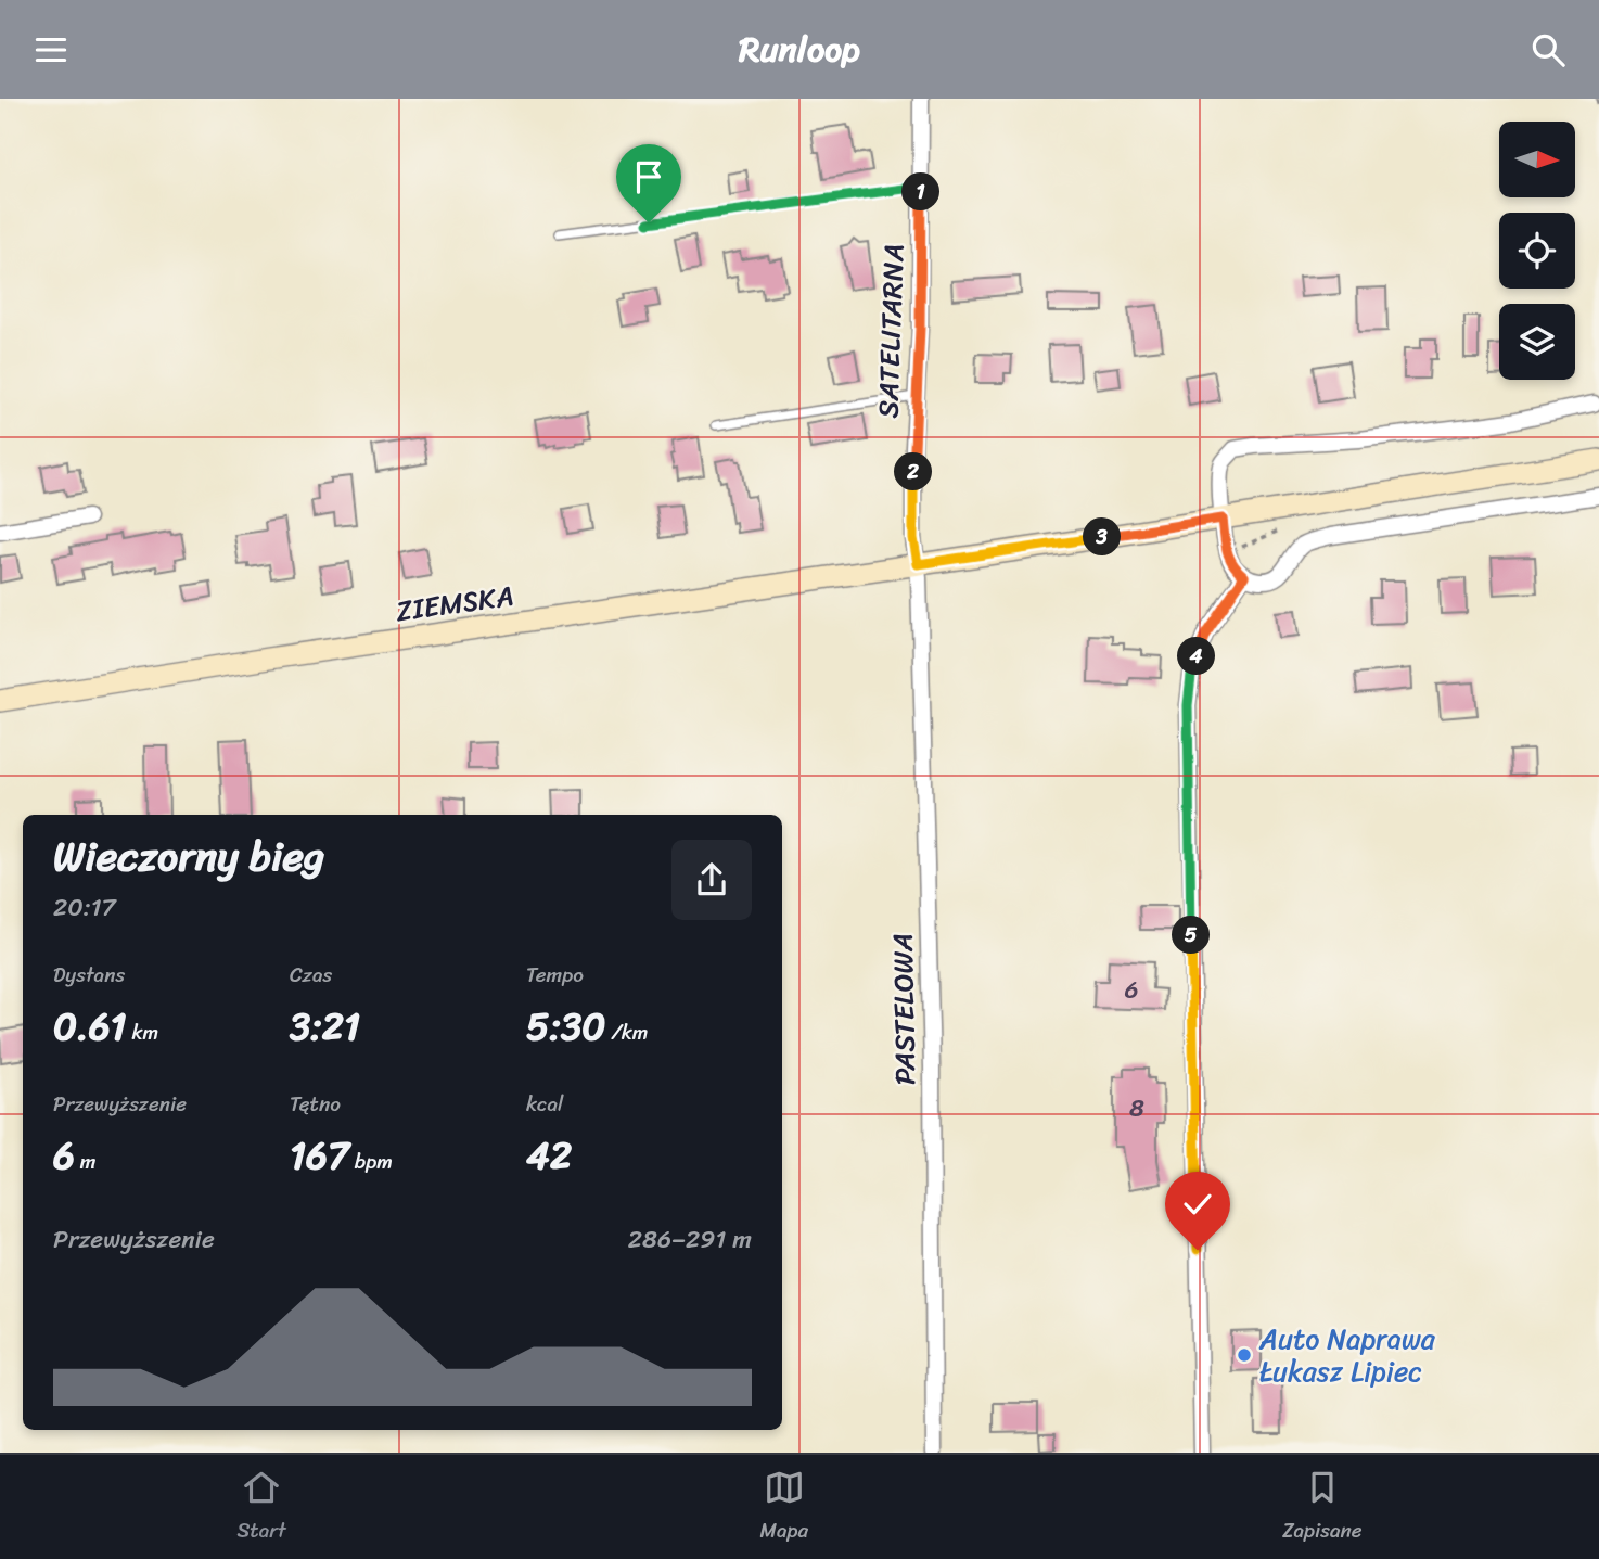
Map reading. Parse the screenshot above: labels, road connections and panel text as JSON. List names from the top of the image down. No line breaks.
{"streets":{"street":["SATELITARNA","ZIEMSKA","PASTELOWA"]},"crossings":[["SATELITARNA","ZIEMSKA"],["SATELITARNA","PASTELOWA"],["ZIEMSKA","PASTELOWA"]],"places":["Auto Naprawa Łukasz Lipiec"],"house_numbers":["6","8"],"north":"right","page":{"header":"Runloop","pins":["1","2","3","4","5"],"heading":["Wieczorny bieg","20:17"],"stats":[["Dystans","0.61 km"],["Czas","3:21"],["Tempo","5:30 /km"],["Przewyższenie","6 m"],["Tętno","167 bpm"],["kcal","42"]],"chart":["Przewyższenie","286–291 m"],"tabs":["Start","Mapa","Zapisane"]}}
